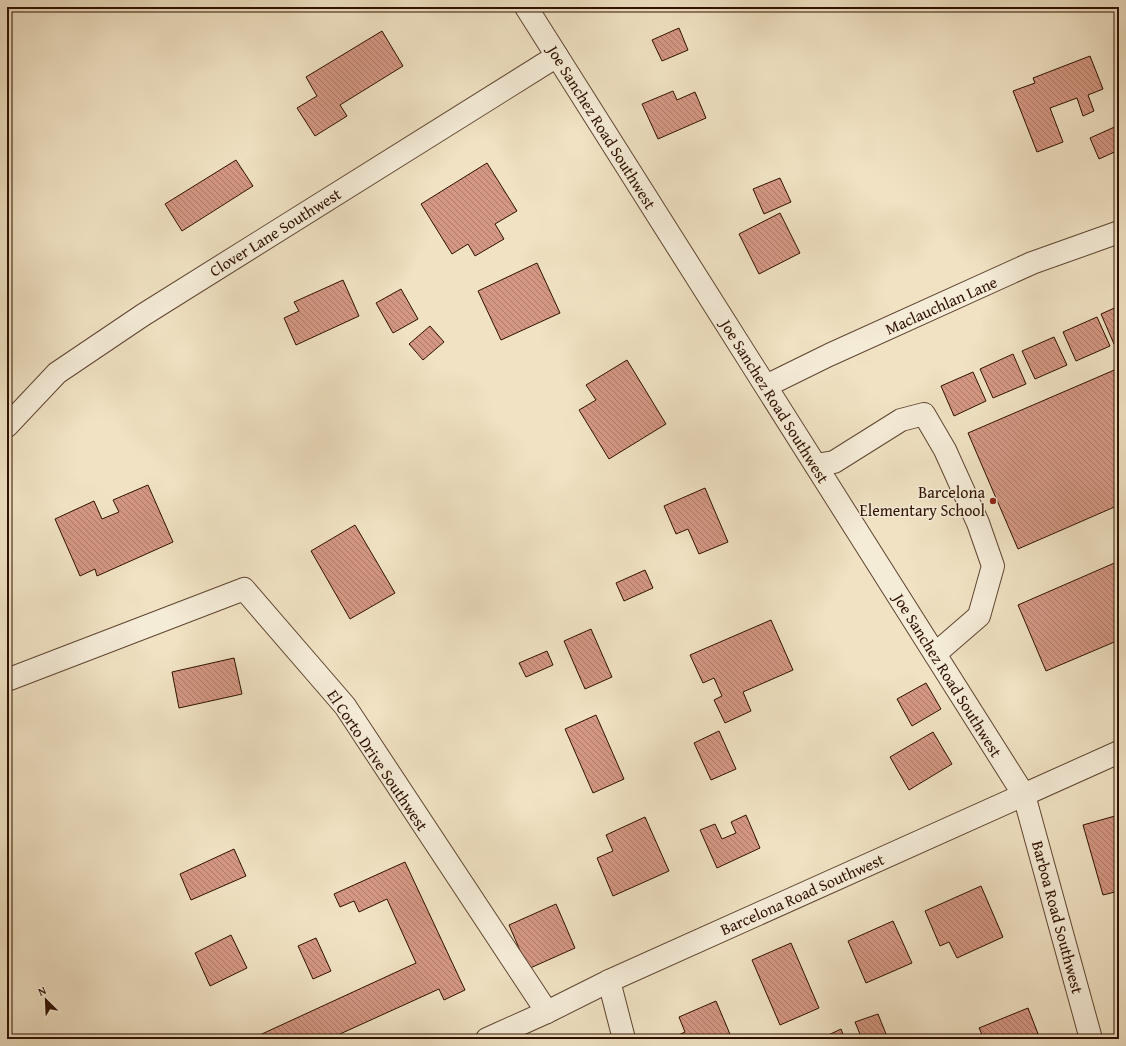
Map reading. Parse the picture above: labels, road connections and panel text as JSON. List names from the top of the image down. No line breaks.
{"streets":{"street":["Joe Sanchez Road Southwest","Clover Lane Southwest","Maclauchlan Lane","El Corto Drive Southwest","Barcelona Road Southwest","Barboa Road Southwest"]},"crossings":[["Joe Sanchez Road Southwest","Clover Lane Southwest"],["Joe Sanchez Road Southwest","Maclauchlan Lane"],["Joe Sanchez Road Southwest","Barcelona Road Southwest"],["Joe Sanchez Road Southwest","Barboa Road Southwest"],["El Corto Drive Southwest","Barcelona Road Southwest"],["Barcelona Road Southwest","Barboa Road Southwest"]],"places":["Barcelona Elementary School"],"north":"top left"}
